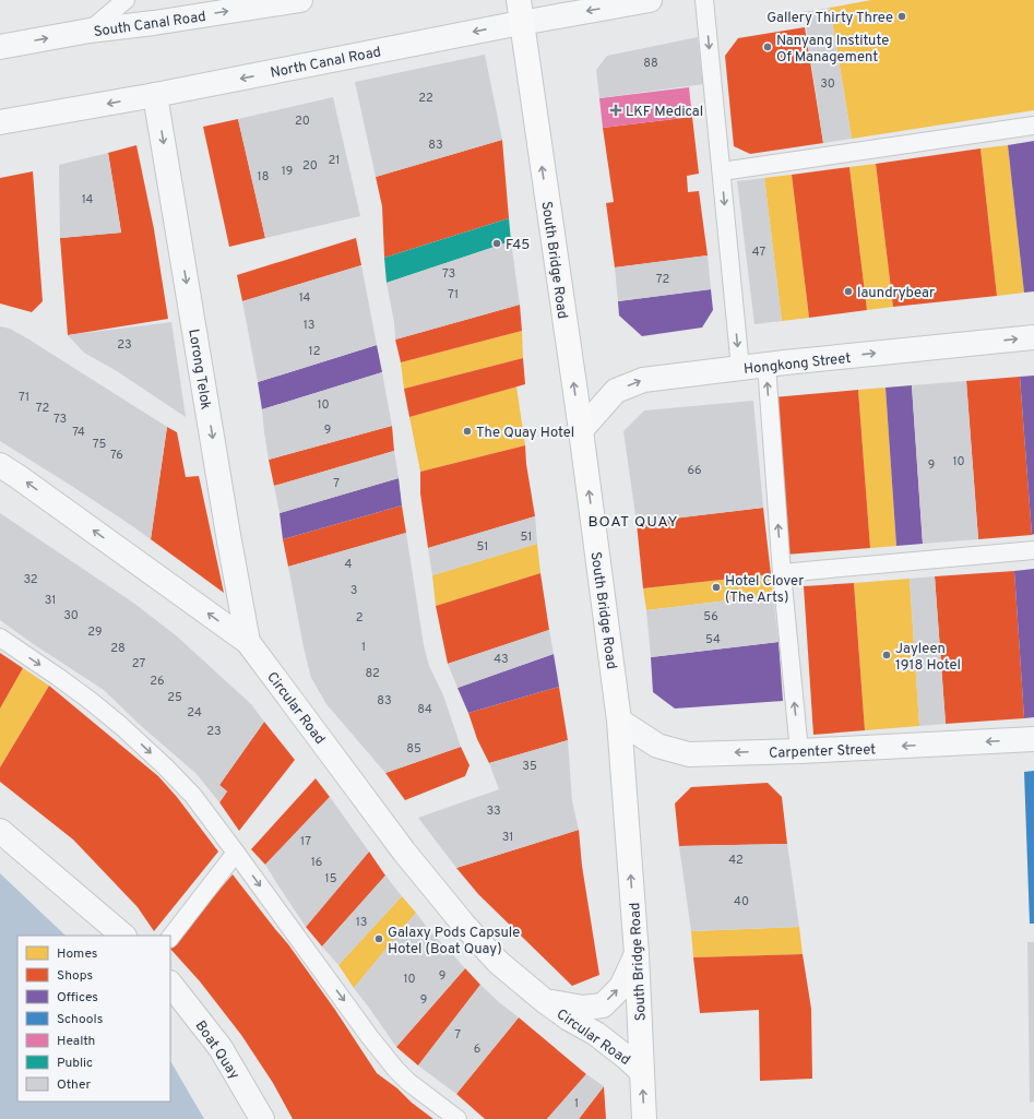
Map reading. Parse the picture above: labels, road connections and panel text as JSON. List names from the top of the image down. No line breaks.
{"streets":{"main road":["South Bridge Road"],"street":["South Canal Road","North Canal Road","Hongkong Street","Lorong Telok","Circular Road","Carpenter Street","Boat Quay"]},"crossings":[["North Canal Road","South Bridge Road"],["North Canal Road","Lorong Telok"],["South Bridge Road","Hongkong Street"],["South Bridge Road","Circular Road"],["South Bridge Road","Carpenter Street"],["Lorong Telok","Circular Road"]],"one_way":["South Canal Road","North Canal Road","South Bridge Road","Hongkong Street","Lorong Telok","Carpenter Street"],"districts":["BOAT QUAY"],"places":{"other":["Gallery Thirty Three","Nanyang Institute Of Management","F45","laundrybear","The Quay Hotel","Hotel Clover (The Arts)","Jayleen 1918 Hotel","Galaxy Pods Capsule Hotel (Boat Quay)"],"health":["LKF Medical"]},"house_numbers":["88","30","22","20","83","21","20","19","18","14","47","73","72","71","14","13","23","12","71","10","72","73","9","74","75","76","10","9","66","7","51","51","4","32","3","31","30","56","2","29","54","1","28","43","27","82","26","25","83","84","24","23","85","35","33","31","17","42","16","15","40","13","9","10","9","7","6","1"],"legend":["Homes","Shops","Offices","Schools","Health","Public","Other"]}
